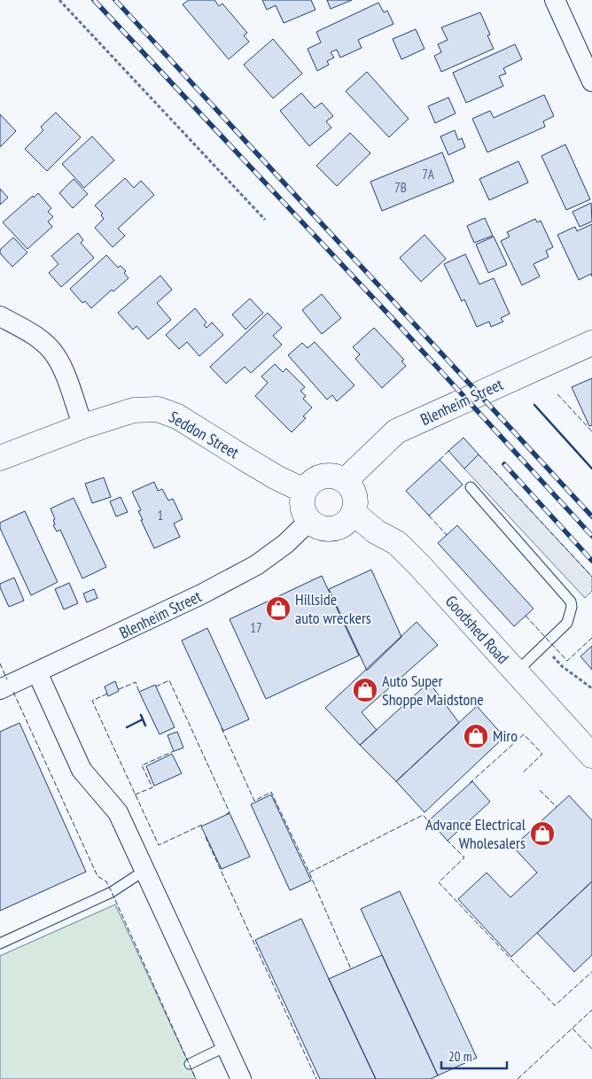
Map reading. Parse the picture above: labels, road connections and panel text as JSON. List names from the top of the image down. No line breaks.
{"streets":{"street":["Blenheim Street","Seddon Street","Goodshed Road"]},"crossings":[["Blenheim Street","Seddon Street"],["Blenheim Street","Goodshed Road"],["Seddon Street","Goodshed Road"]],"places":{"shop":["Hillside auto wreckers","Auto Super Shoppe Maidstone","Miro","Advance Electrical Wholesalers"]},"house_numbers":["7A","7B","1","17"],"scale_bar":"20 m"}
